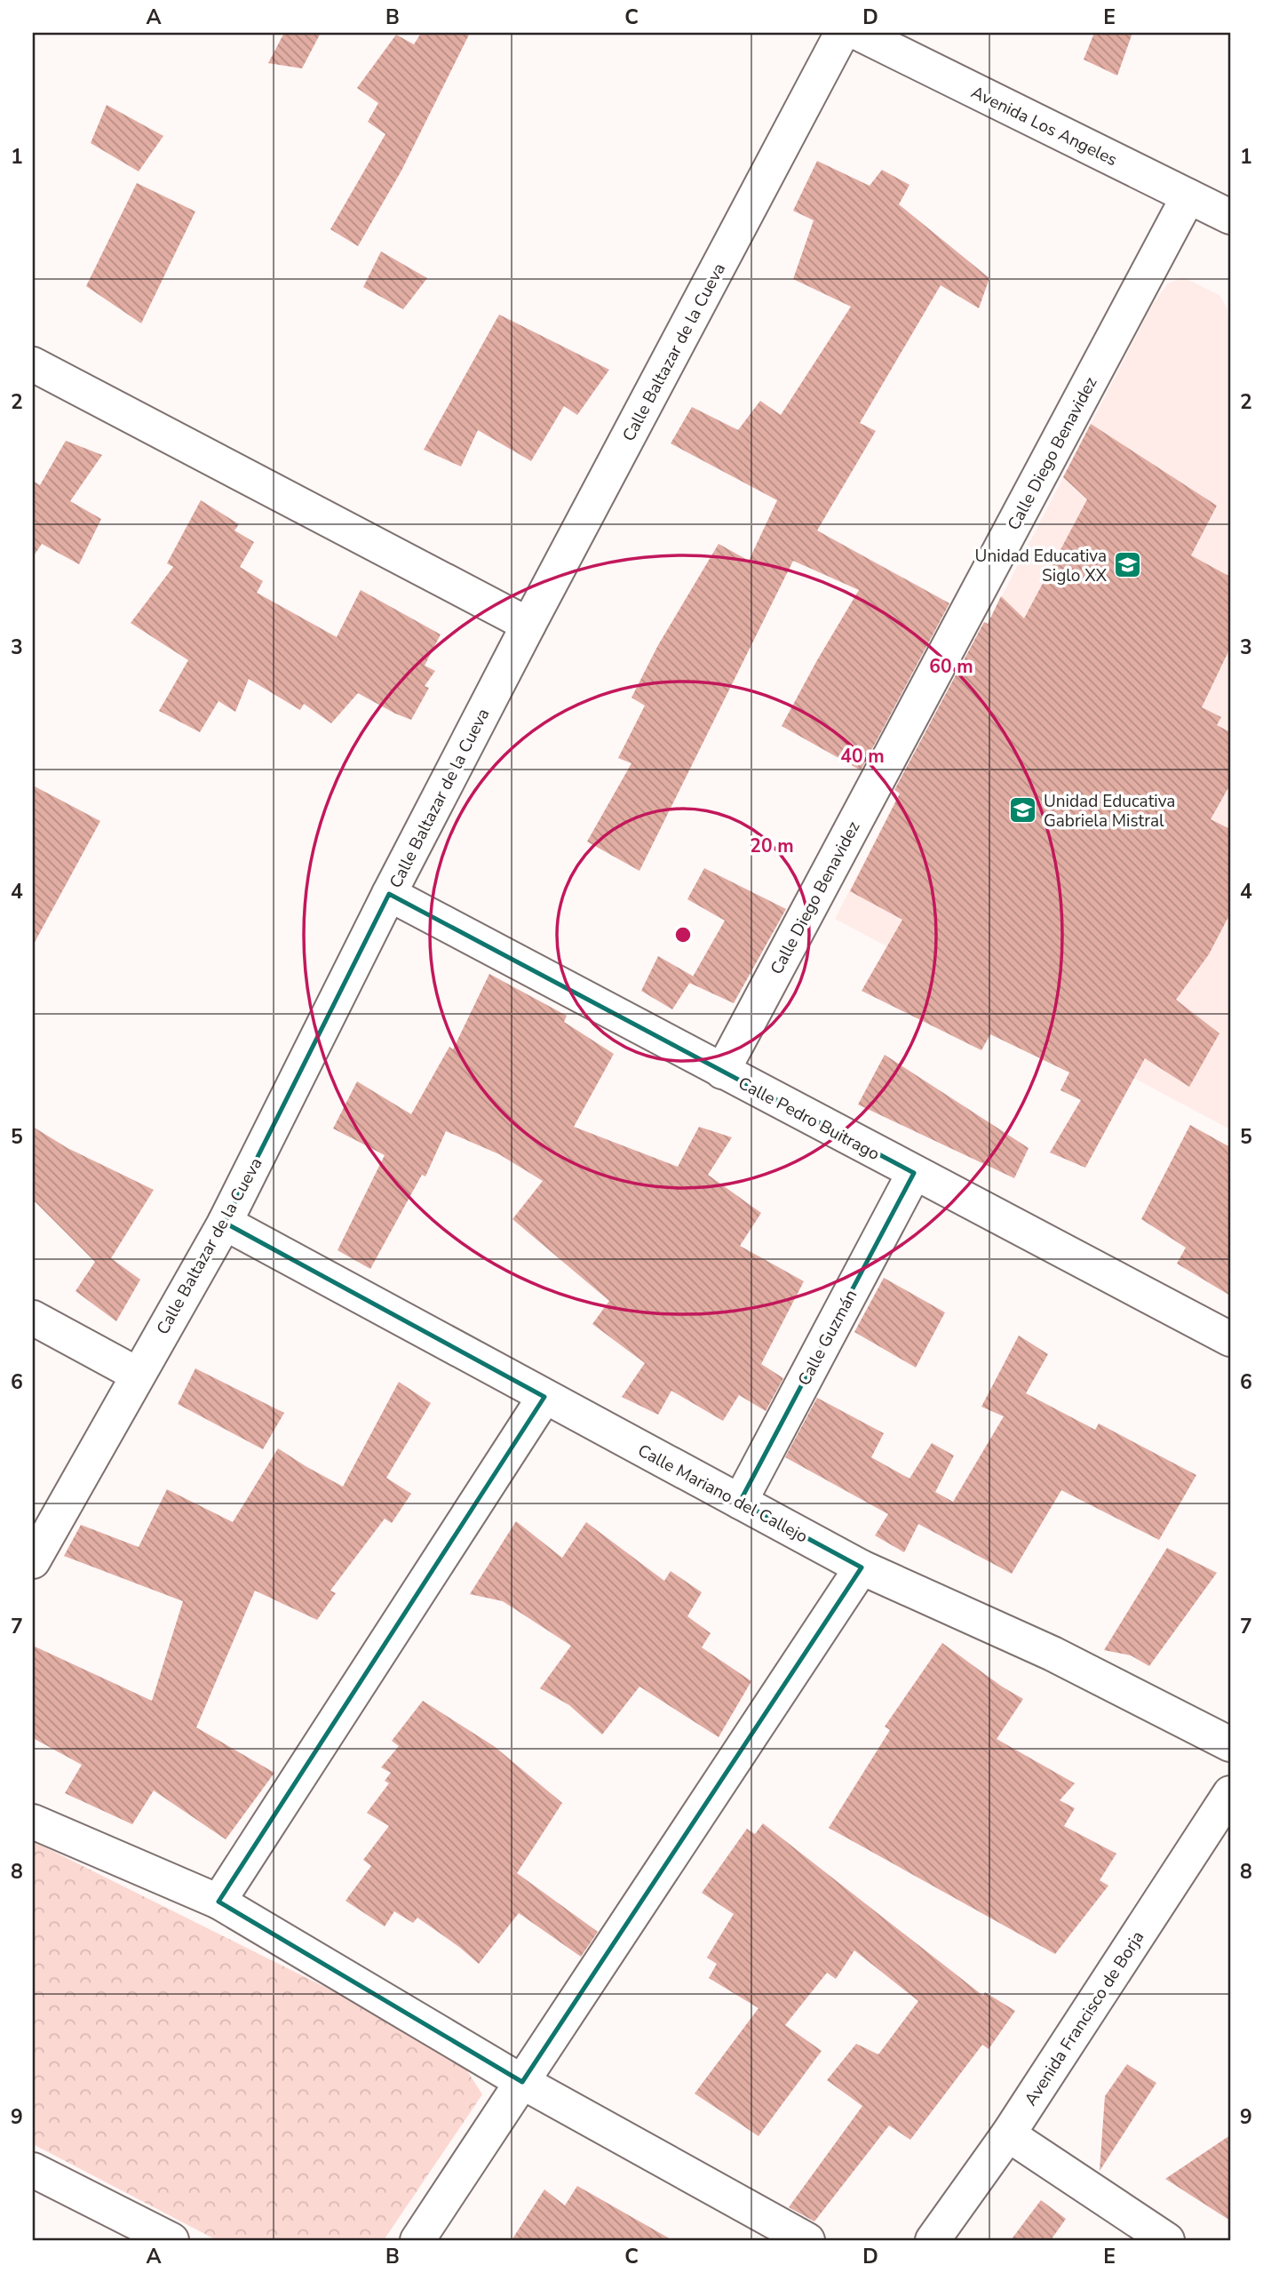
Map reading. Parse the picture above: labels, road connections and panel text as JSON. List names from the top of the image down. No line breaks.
{"streets":{"street":["Avenida Los Angeles","Calle Baltazar de la Cueva","Calle Diego Benavidez","Calle Pedro Buitrago","Calle Guzmán","Calle Mariano del Callejo","Avenida Francisco de Borja"]},"crossings":[["Avenida Los Angeles","Calle Diego Benavidez"],["Calle Baltazar de la Cueva","Calle Pedro Buitrago"],["Calle Baltazar de la Cueva","Calle Mariano del Callejo"],["Calle Diego Benavidez","Calle Pedro Buitrago"],["Calle Pedro Buitrago","Calle Guzmán"],["Calle Guzmán","Calle Mariano del Callejo"]],"places":{"school or university":["Unidad Educativa Siglo XX","Unidad Educativa Gabriela Mistral"]},"grid":{"columns":["A","B","C","D","E"],"rows":["1","2","3","4","5","6","7","8","9"]},"rings":["60 m","40 m","20 m"]}
